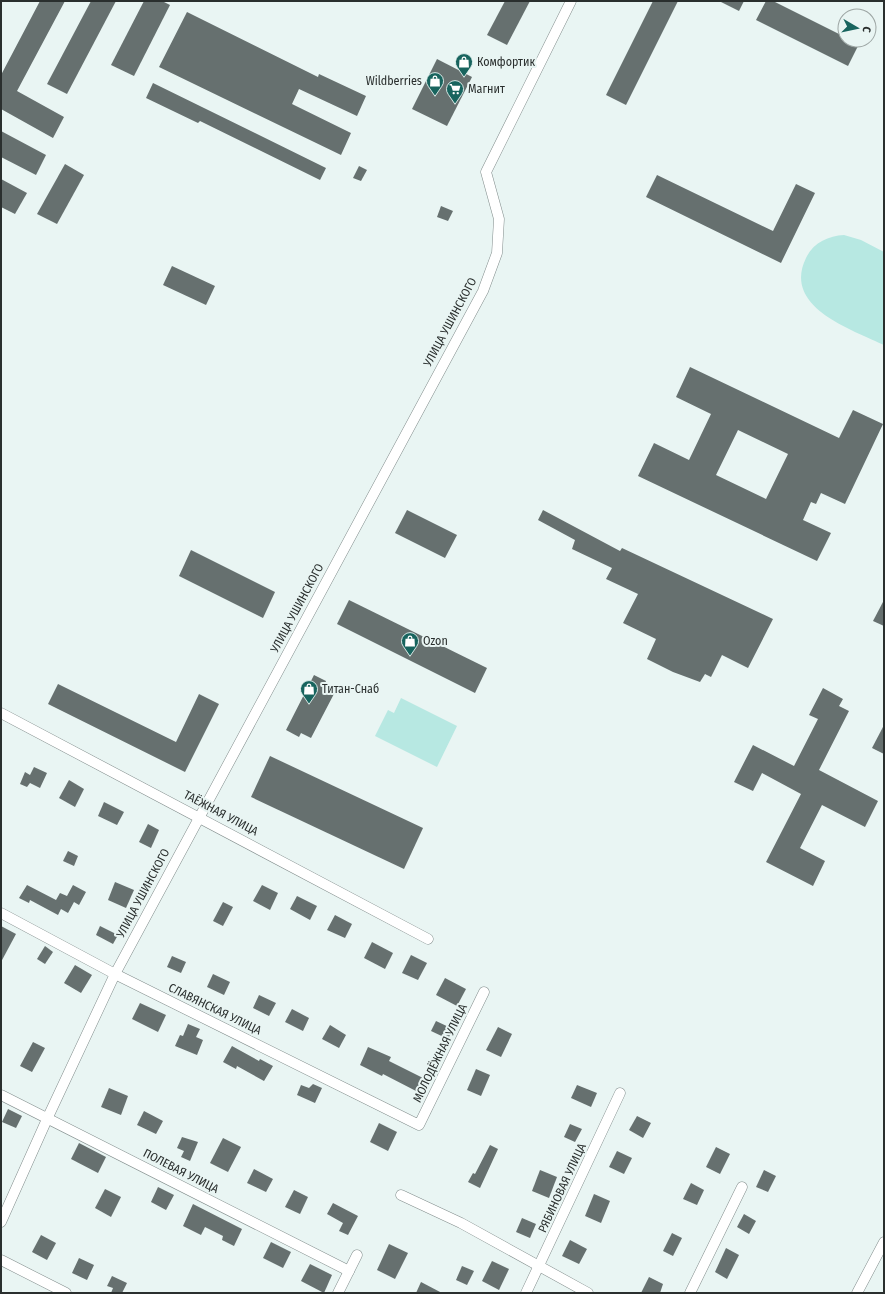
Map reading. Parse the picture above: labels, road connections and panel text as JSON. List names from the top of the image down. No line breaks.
{"streets":{"street":["УЛИЦА УШИНСКОГО","ТАЁЖНАЯ УЛИЦА","СЛАВЯНСКАЯ УЛИЦА","МОЛОДЁЖНАЯ УЛИЦА","ПОЛЕВАЯ УЛИЦА","РЯБИНОВАЯ УЛИЦА"]},"crossings":[["УЛИЦА УШИНСКОГО","ТАЁЖНАЯ УЛИЦА"],["УЛИЦА УШИНСКОГО","СЛАВЯНСКАЯ УЛИЦА"],["УЛИЦА УШИНСКОГО","ПОЛЕВАЯ УЛИЦА"],["СЛАВЯНСКАЯ УЛИЦА","МОЛОДЁЖНАЯ УЛИЦА"]],"places":{"shop":["Комфортик","Wildberries","Ozon","Титан-Снаб"],"supermarket":["Магнит"]},"north":"right"}
